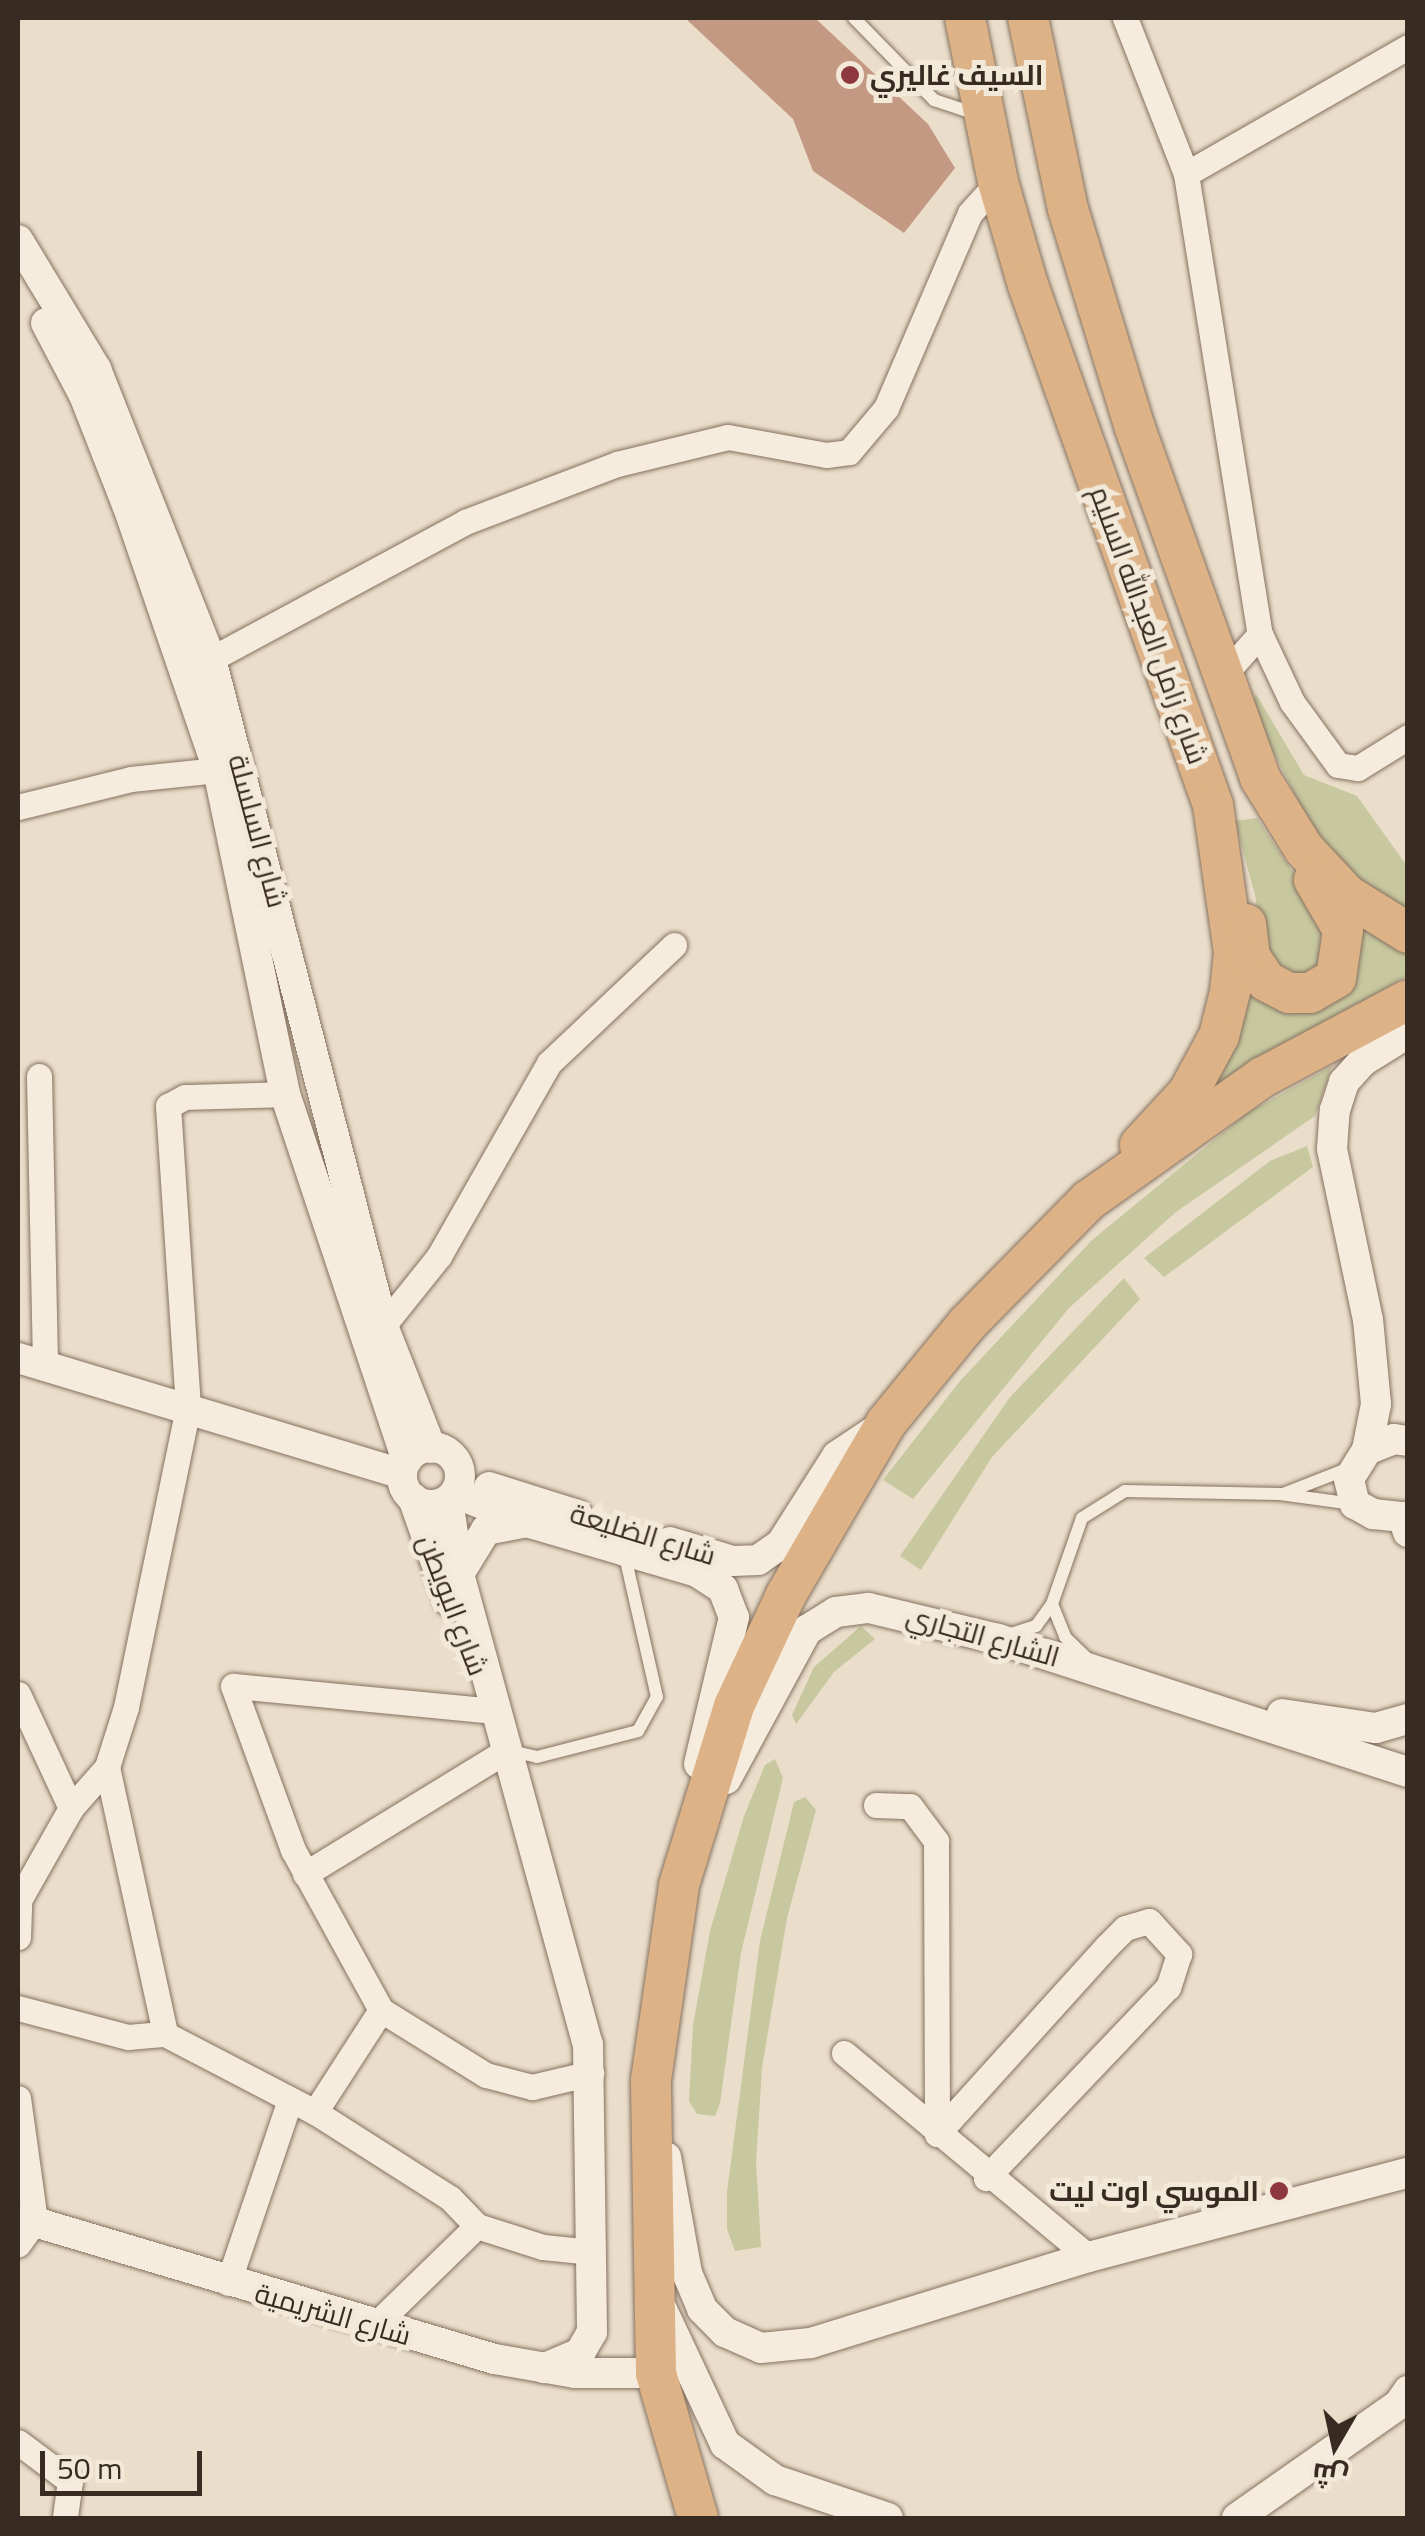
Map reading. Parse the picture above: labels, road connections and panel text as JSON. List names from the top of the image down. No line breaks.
{"streets":{"highway":["شارع زامل العبدالله السليم"],"street":["شارع السلسلة","شارع الضليعة","شارع البويطن","الشارع التجاري","شارع الشريمية"]},"crossings":[["شارع السلسلة","شارع البويطن"]],"places":["السيف غاليري","الموسي اوت ليت"],"scale_bar":"50 m","north":"bottom"}
